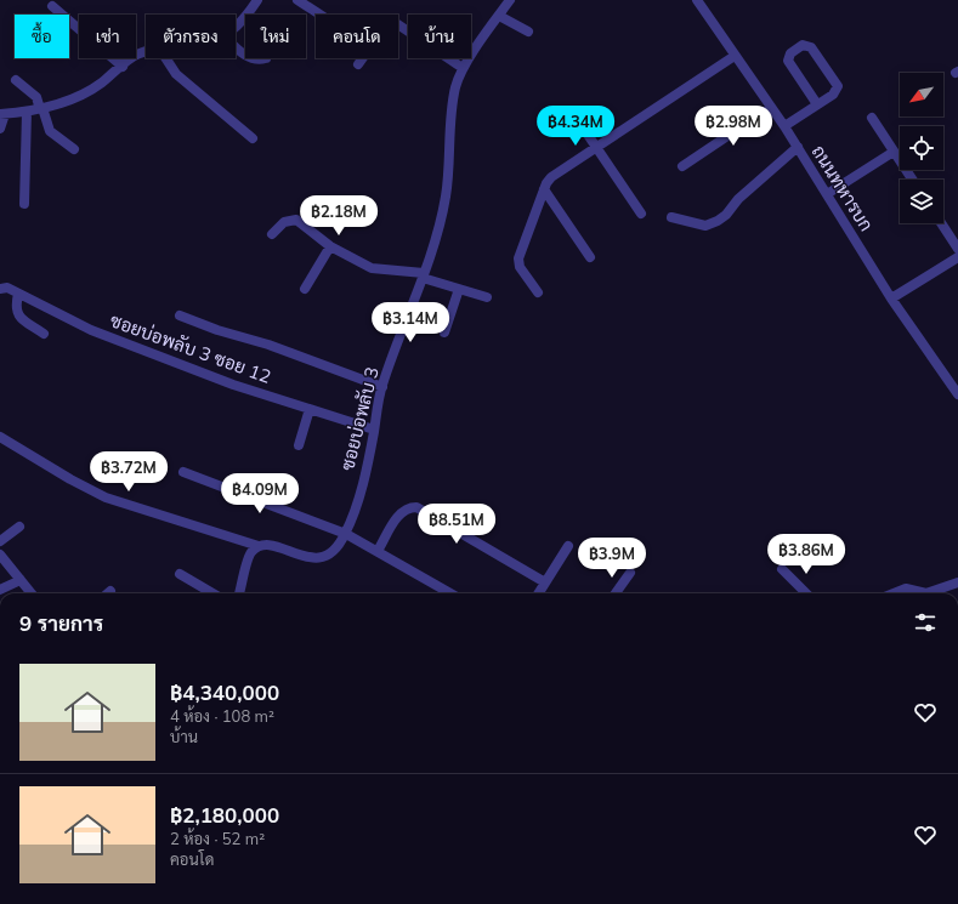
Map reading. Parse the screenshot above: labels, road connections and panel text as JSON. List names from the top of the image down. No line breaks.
{"streets":{"street":["ถนนทหารบก","ซอยบ่อพลับ 3 ซอย 12","ซอยบ่อพลับ 3"]},"crossings":[["ซอยบ่อพลับ 3 ซอย 12","ซอยบ่อพลับ 3"]],"north":"bottom left","page":{"chip":["ซื้อ","เช่า","ตัวกรอง","ใหม่","คอนโด","บ้าน"],"price":["฿4.34M","฿2.98M","฿2.18M","฿3.14M","฿3.72M","฿4.09M","฿8.51M","฿3.86M","฿3.9M"],"heading":"9 รายการ","list":[{"name":"฿4,340,000","note":"4 ห้อง · 108 m² · บ้าน"},{"name":"฿2,180,000","note":"2 ห้อง · 52 m² · คอนโด"}]}}
